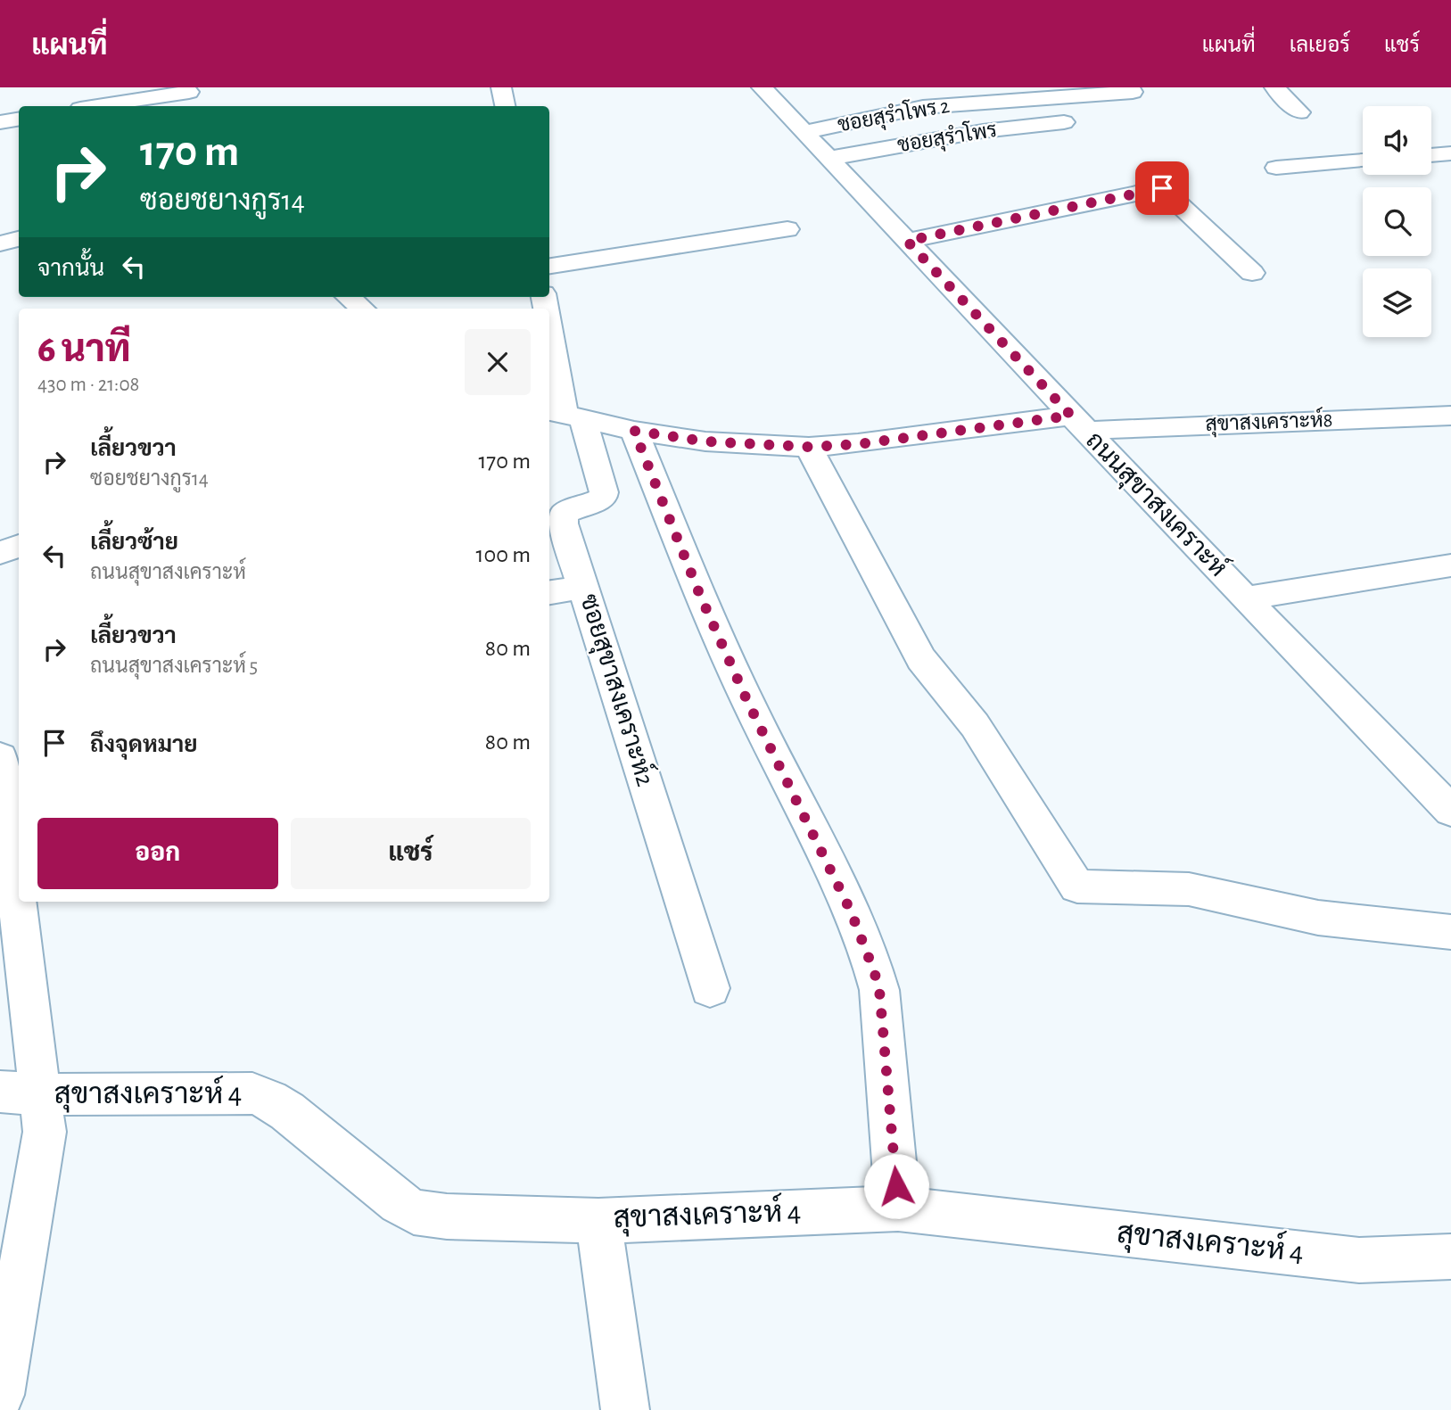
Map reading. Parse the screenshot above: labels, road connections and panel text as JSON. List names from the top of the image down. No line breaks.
{"streets":{"street":["ชอยสุรำโพร 2","ชอยสุรำโพร","สุขาสงเคราะห์8","ถนนสุขาสงเคราะห์","ซอยสุขาสงเคราะห์2","สุขาสงเคราะห์ 4"]},"crossings":[["ชอยสุรำโพร 2","ถนนสุขาสงเคราะห์"],["ชอยสุรำโพร","ถนนสุขาสงเคราะห์"],["สุขาสงเคราะห์8","ถนนสุขาสงเคราะห์"],["สุขาสงเคราะห์8","ซอยสุขาสงเคราะห์2"]],"page":{"header":"แผนที่","nav":["แผนที่","เลเยอร์","แชร์"],"turn":["170 m","ซอยชยางกูร14"],"then":"จากนั้น","heading":["6 นาที","430 m · 21:08"],"list":[{"name":"เลี้ยวขวา","note":"ซอยชยางกูร14","value":"170 m"},{"name":"เลี้ยวซ้าย","note":"ถนนสุขาสงเคราะห์","value":"100 m"},{"name":"เลี้ยวขวา","note":"ถนนสุขาสงเคราะห์ 5","value":"80 m"},{"name":"ถึงจุดหมาย","value":"80 m"}],"buttons":["ออก","แชร์"]}}
